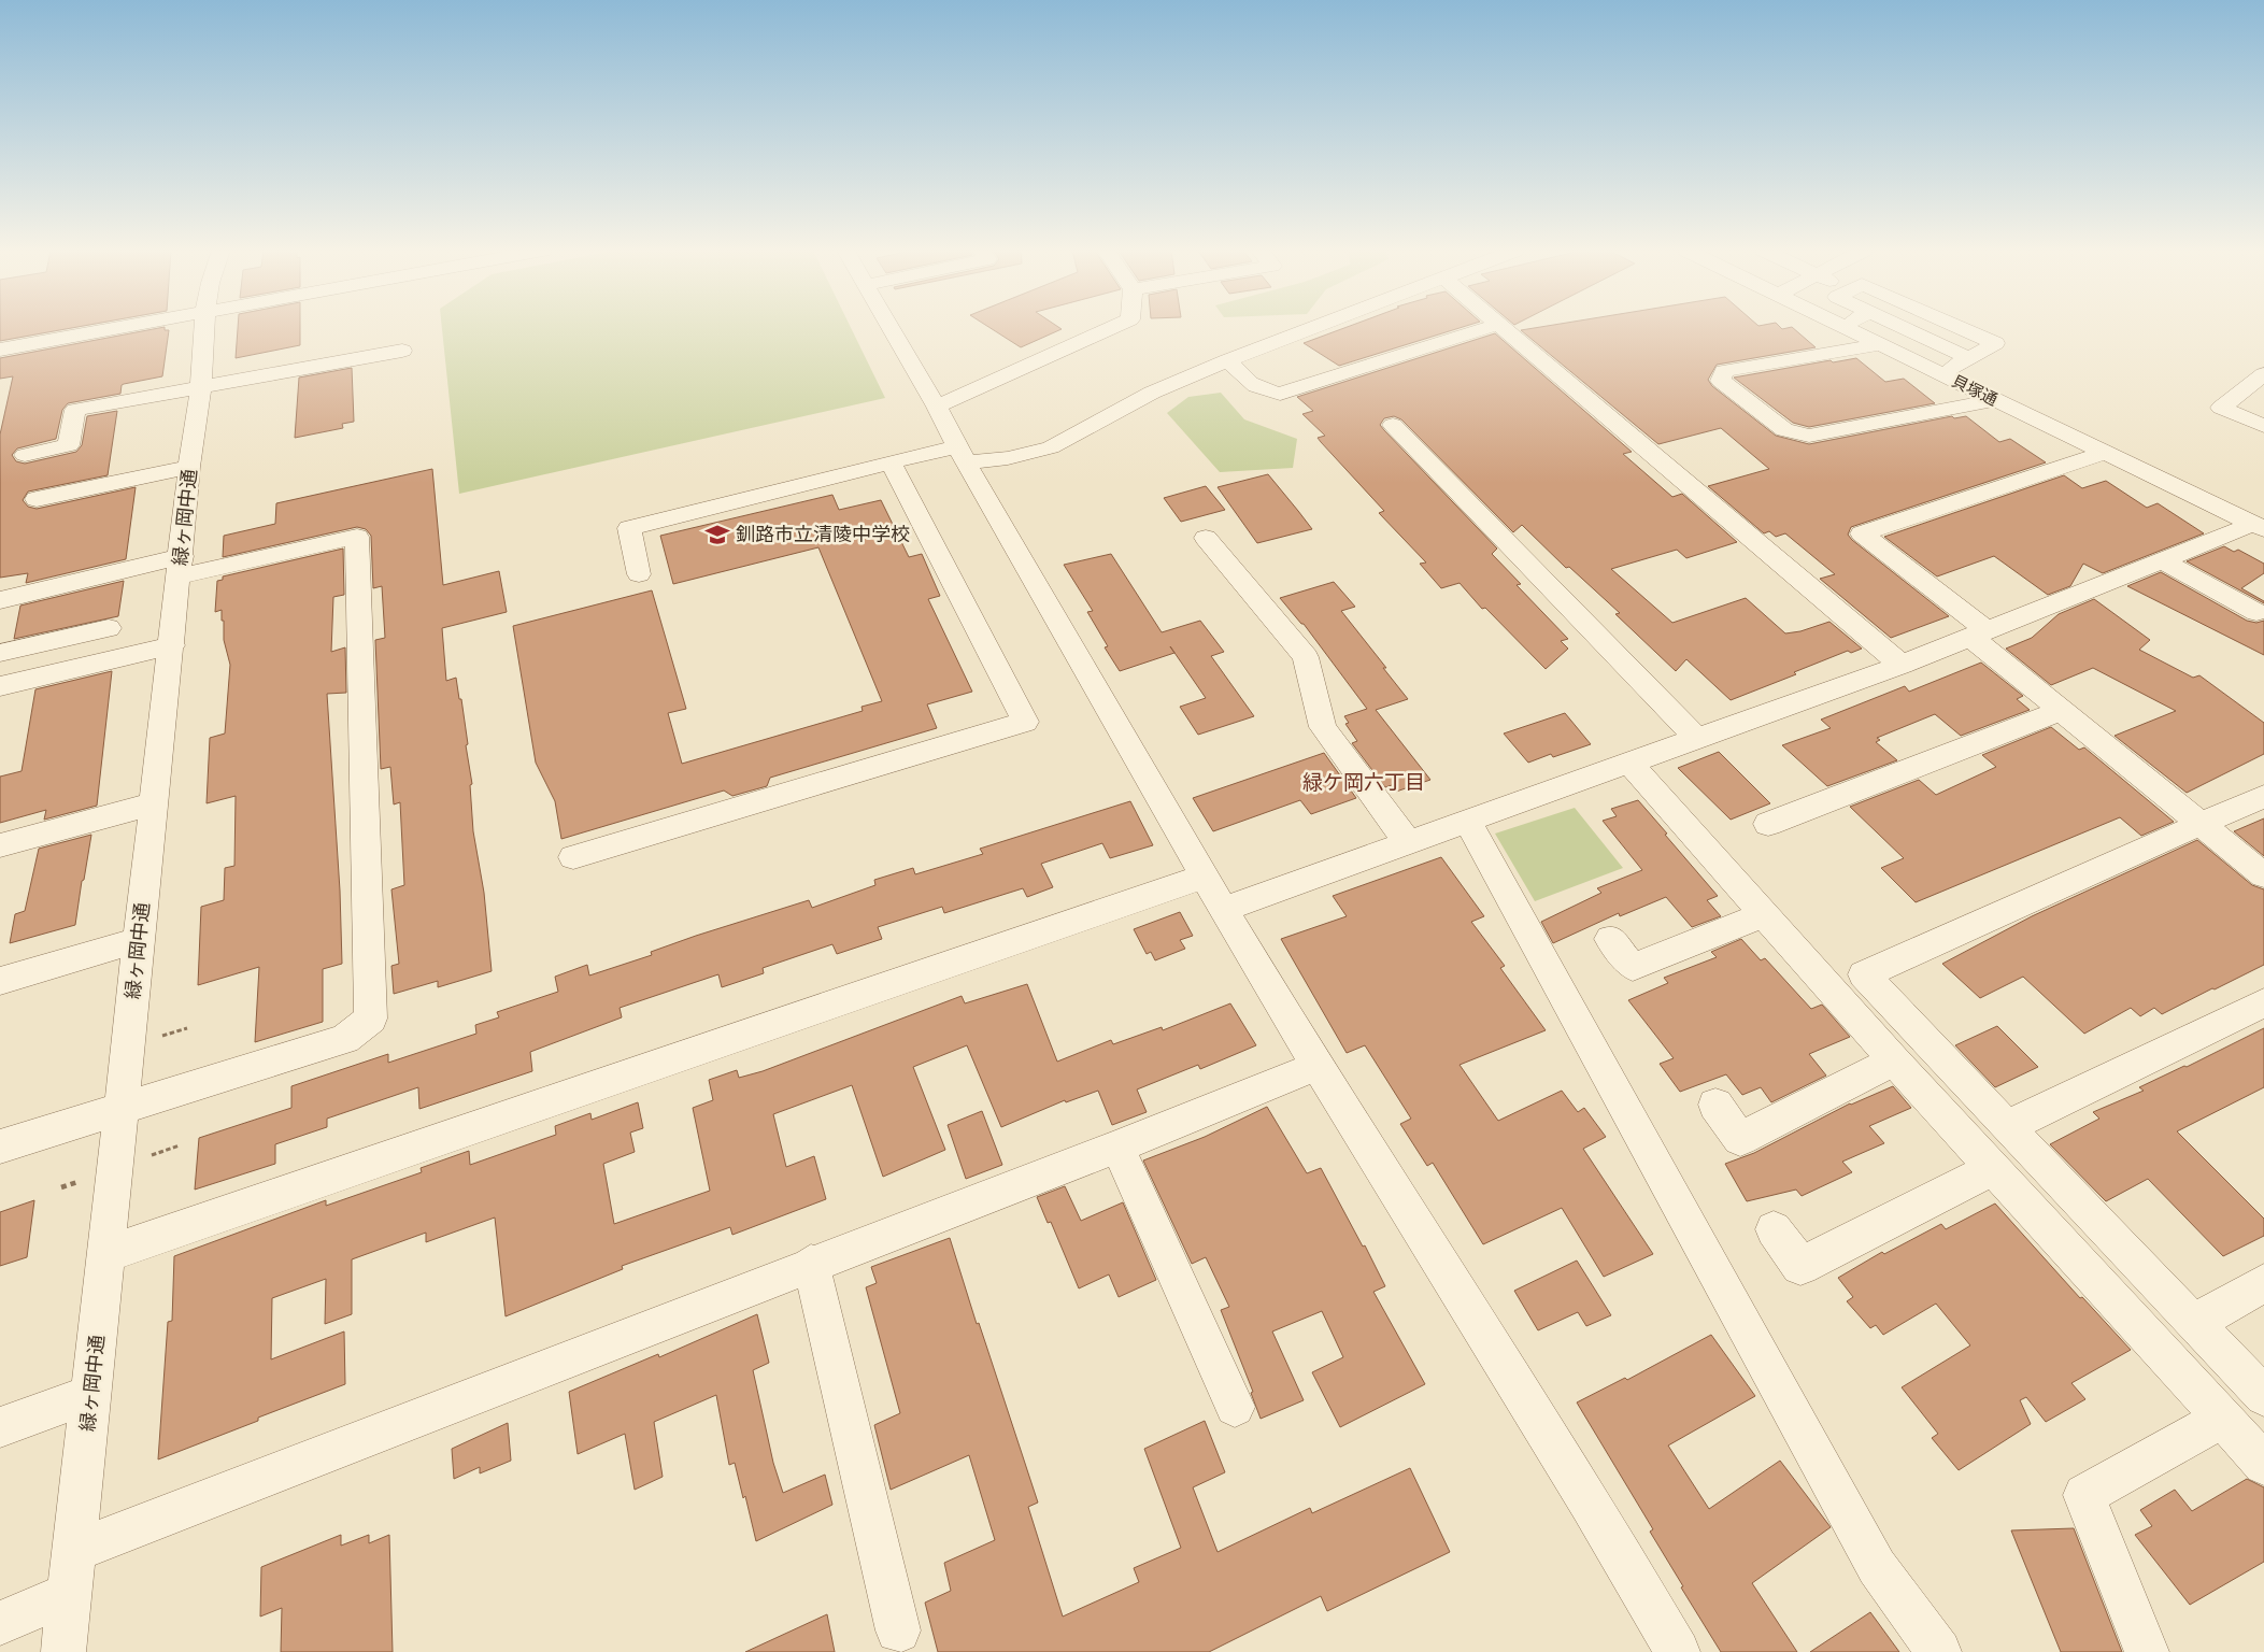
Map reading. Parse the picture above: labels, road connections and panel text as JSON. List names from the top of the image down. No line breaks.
{"streets":{"street":["貝塚通","緑ヶ岡中通"]},"districts":["緑ケ岡六丁目"],"places":{"school or university":["釧路市立清陵中学校"]}}
